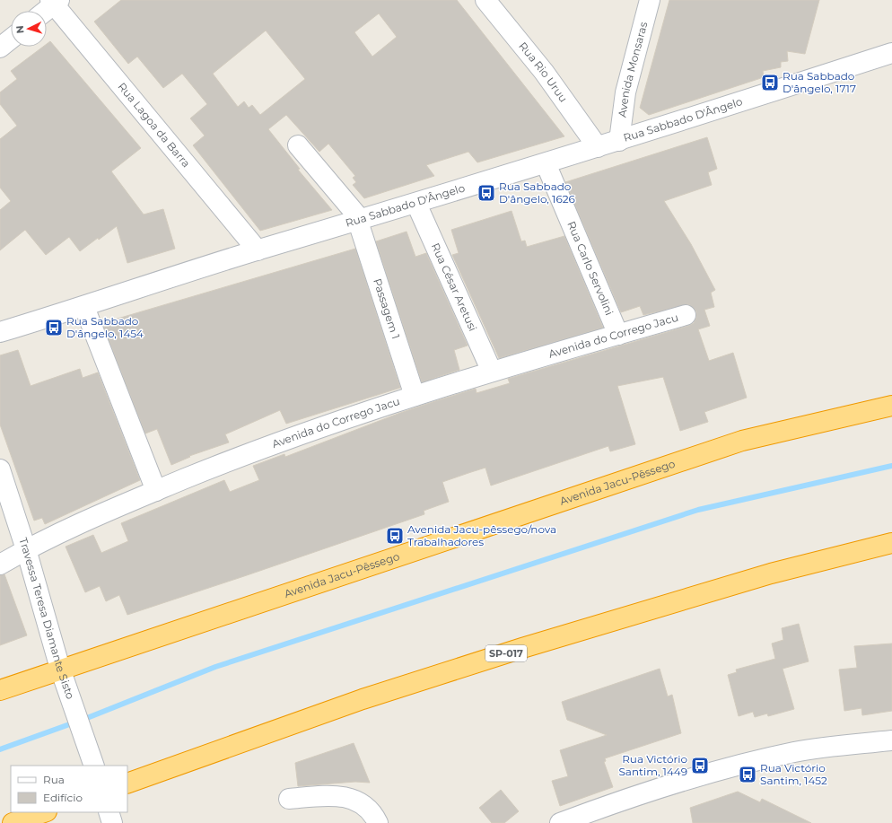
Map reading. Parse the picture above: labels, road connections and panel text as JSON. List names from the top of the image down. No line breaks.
{"streets":{"highway":["Avenida Jacu-Pêssego","SP-017"],"street":["Avenida Monsaras","Rua Rio Uruu","Rua Sabbado D'Ângelo","Rua Lagoa da Barra","Rua Carlo Servolini","Rua César Aretusi","Passagem 1","Avenida do Corrego Jacu","Travessa Teresa Diamante Sisto"]},"crossings":[["Avenida Monsaras","Rua Sabbado D'Ângelo"],["Rua Rio Uruu","Rua Sabbado D'Ângelo"],["Rua Sabbado D'Ângelo","Rua Lagoa da Barra"],["Rua Sabbado D'Ângelo","Rua Carlo Servolini"],["Rua Sabbado D'Ângelo","Rua César Aretusi"],["Rua Sabbado D'Ângelo","Passagem 1"],["Rua Carlo Servolini","Avenida do Corrego Jacu"],["Rua César Aretusi","Avenida do Corrego Jacu"],["Passagem 1","Avenida do Corrego Jacu"],["Avenida do Corrego Jacu","Travessa Teresa Diamante Sisto"],["Avenida Jacu-Pêssego","Travessa Teresa Diamante Sisto"]],"places":{"bus stop":["Rua Sabbado D'ângelo, 1717","Rua Sabbado D'ângelo, 1626","Rua Sabbado D'ângelo, 1454","Avenida Jacu-pêssego/nova Trabalhadores","Rua Victório Santim, 1449","Rua Victório Santim, 1452"]},"legend":["Rua","Edifício"],"north":"left"}
